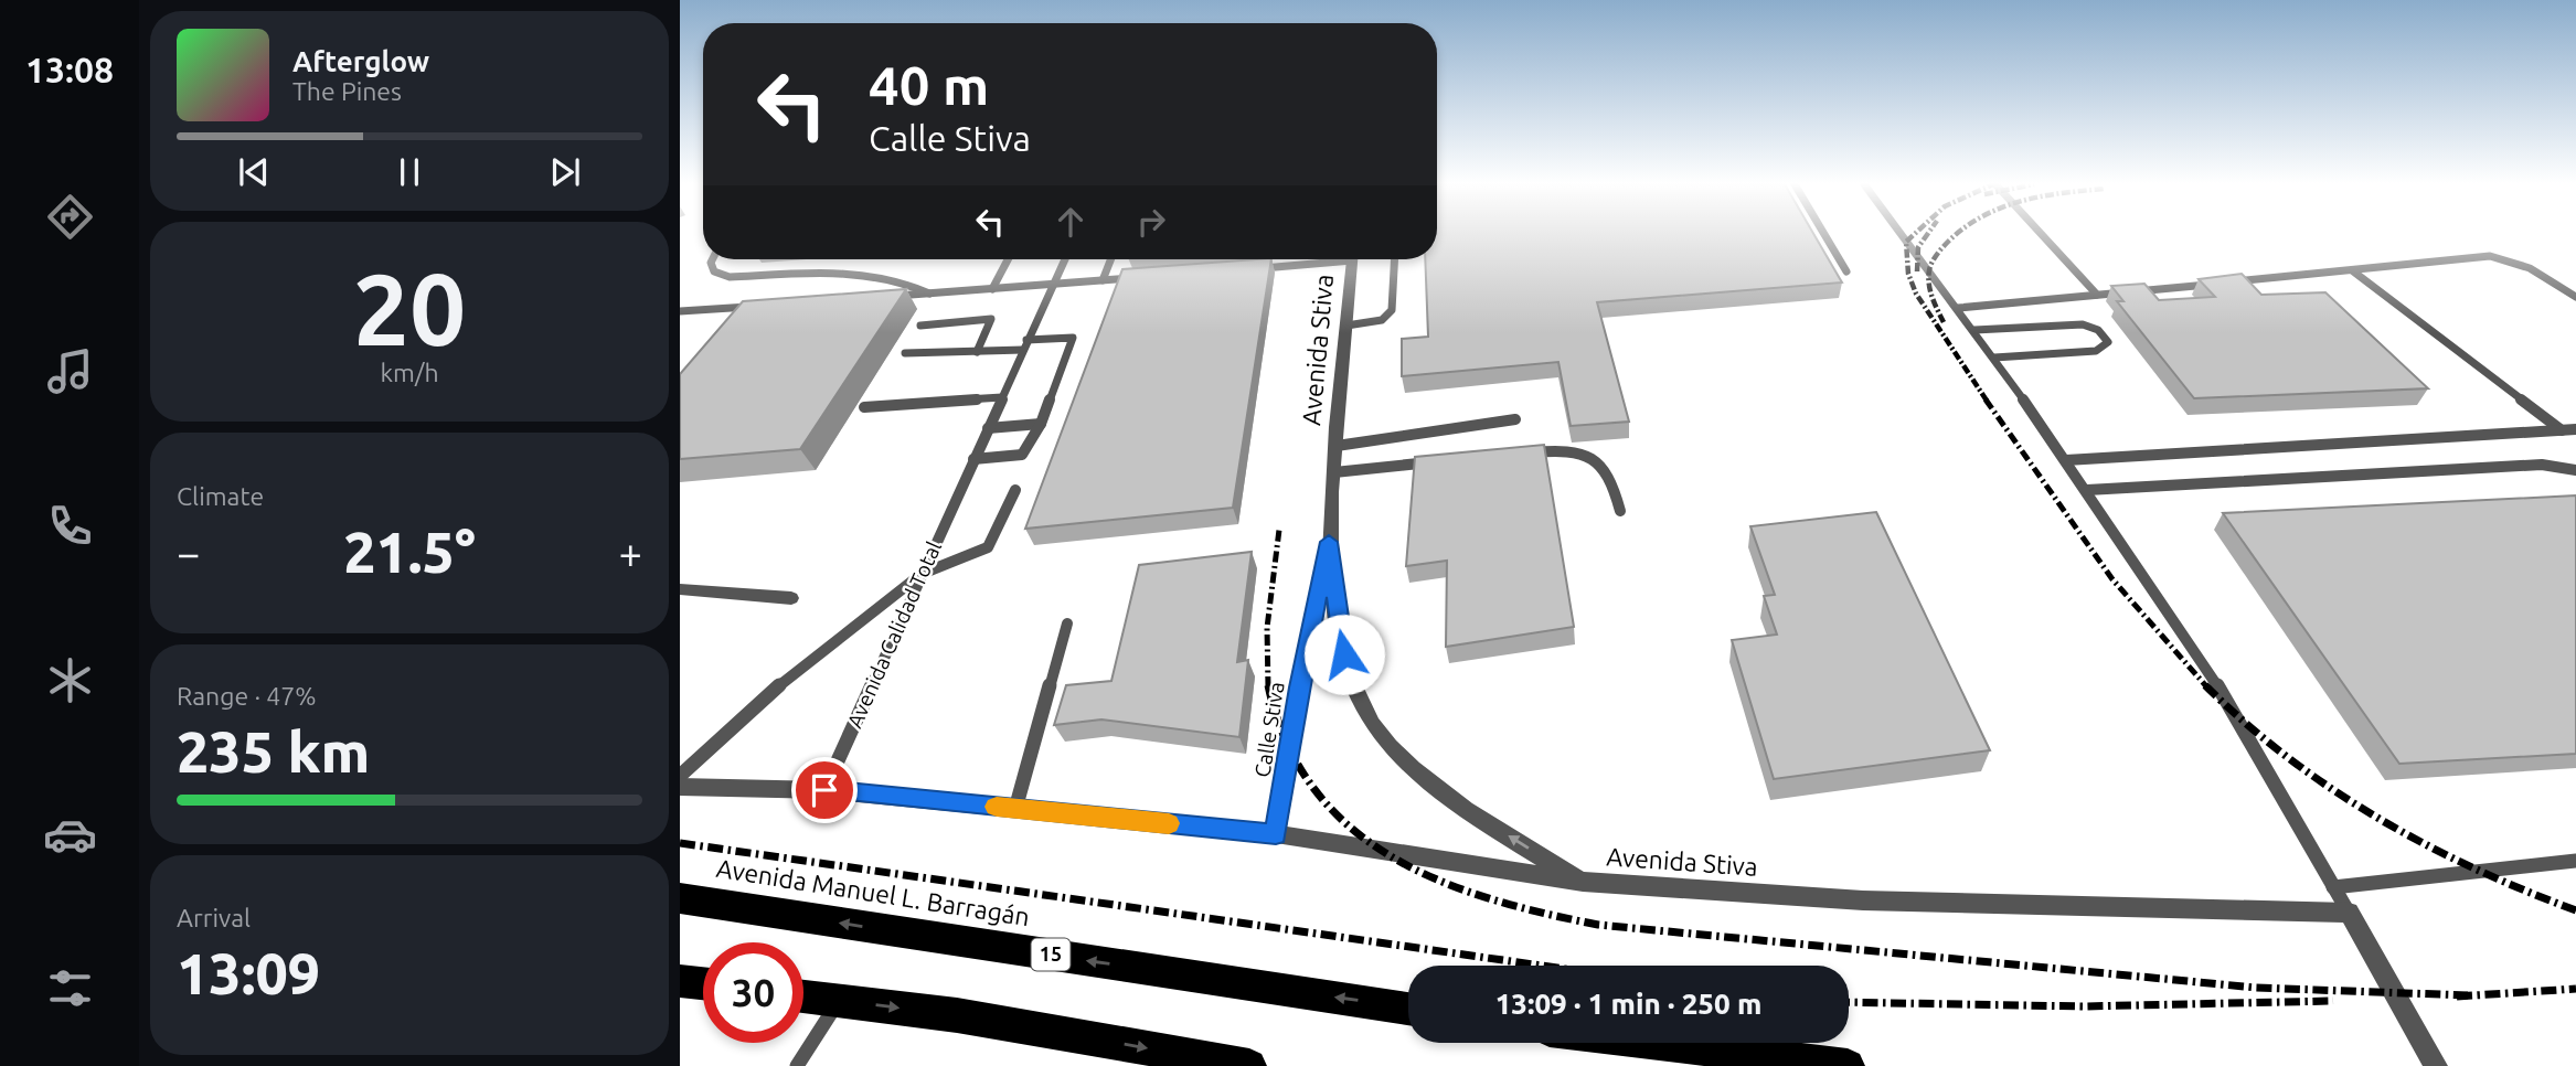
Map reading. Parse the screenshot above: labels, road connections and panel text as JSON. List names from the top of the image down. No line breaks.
{"streets":{"highway":["Avenida Manuel L. Barragán","15"],"street":["Avenida Stiva","Calle Stiva"],"lane":["Avenida Calidad Total"]},"crossings":[["Avenida Stiva","Calle Stiva"]],"page":{"tabs":"13:08","turn":["40 m","Calle Stiva"],"song":["Afterglow","The Pines"],"tile":[["20","km/h"],"Climate",["Range · 47%","235 km"],["Arrival","13:09"]],"heat":["−","21.5°","+"],"limit":"30","trip":"13:09 · 1 min · 250 m"}}
